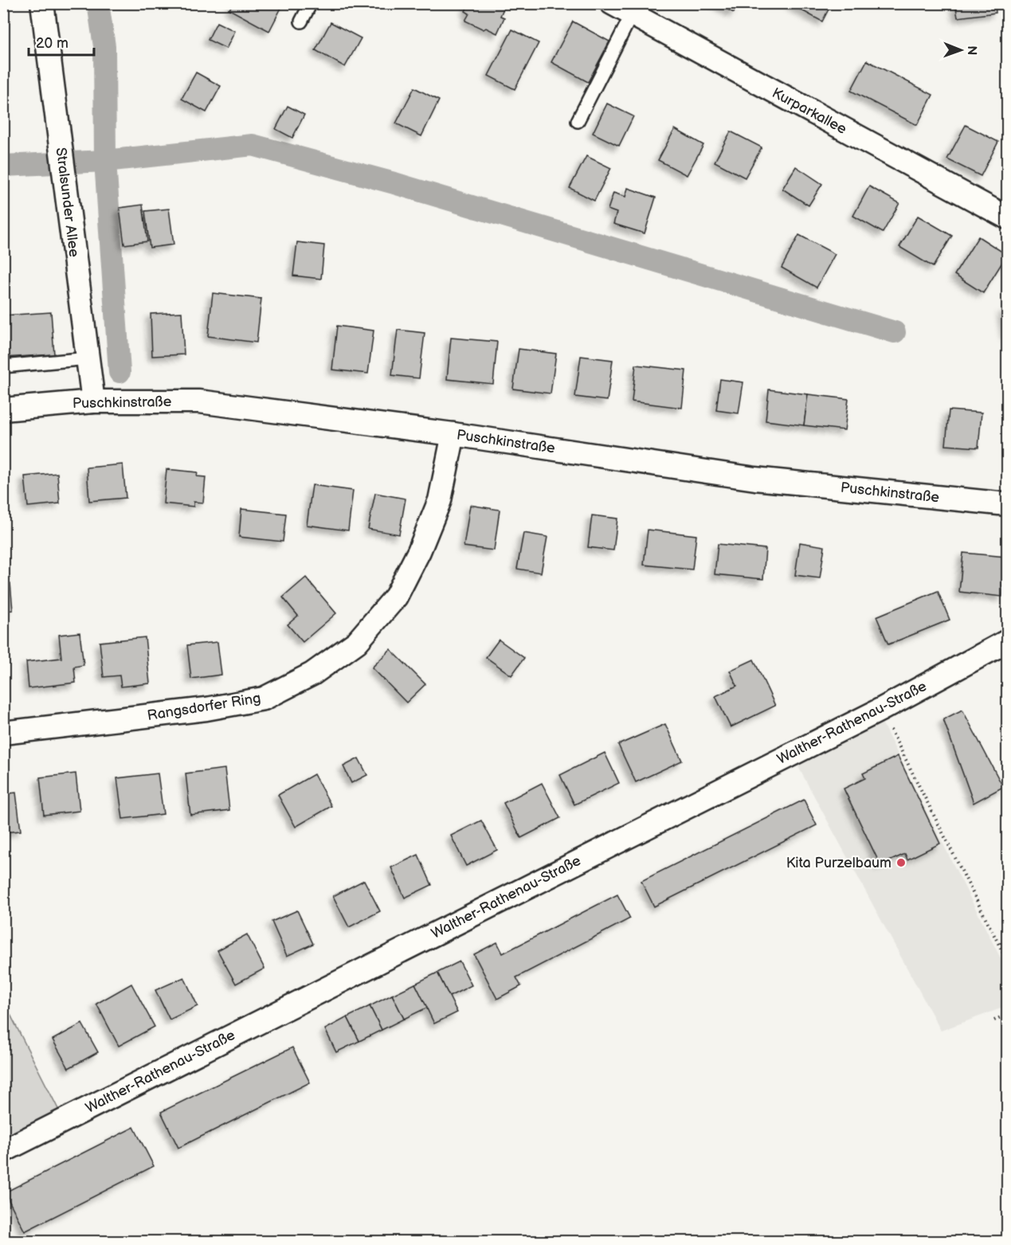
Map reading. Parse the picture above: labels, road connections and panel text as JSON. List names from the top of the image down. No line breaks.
{"streets":{"street":["Kurparkallee","Stralsunder Allee","Puschkinstraße","Rangsdorfer Ring","Walther-Rathenau-Straße"]},"crossings":[["Stralsunder Allee","Puschkinstraße"],["Puschkinstraße","Rangsdorfer Ring"]],"places":["Kita Purzelbaum"],"scale_bar":"20 m","north":"right"}
